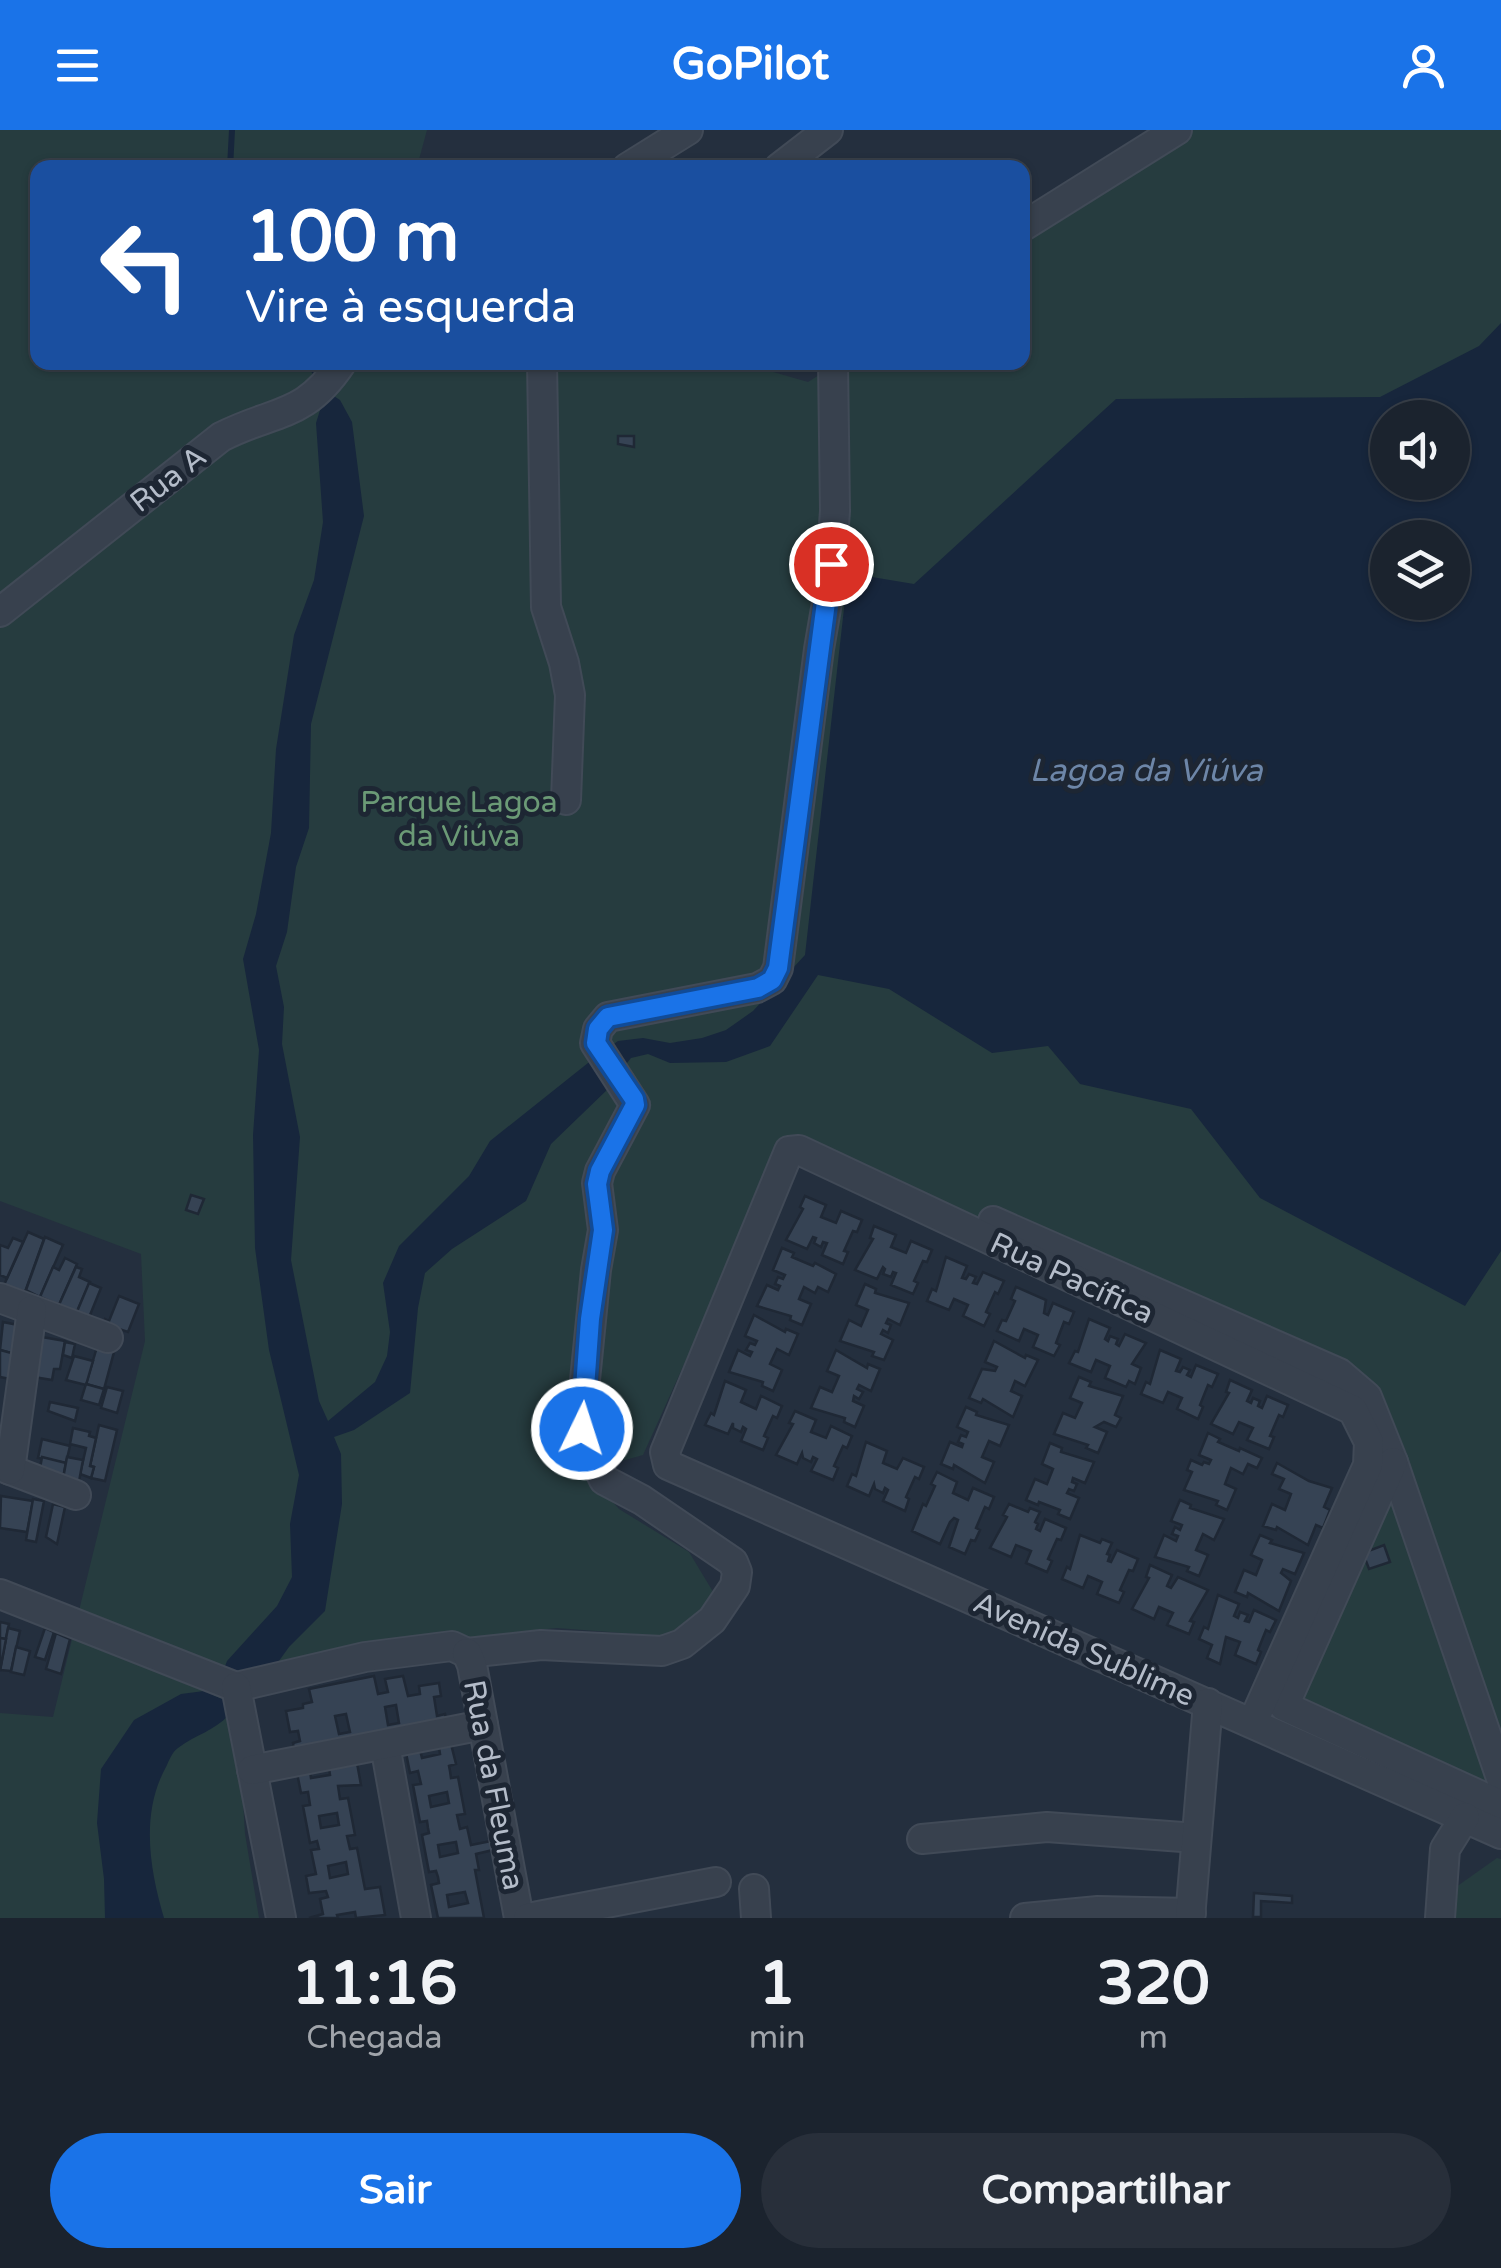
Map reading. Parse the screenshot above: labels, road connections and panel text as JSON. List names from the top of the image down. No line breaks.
{"streets":{"street":["Rua A","Rua Pacífica","Avenida Sublime","Rua da Fleuma"]},"crossings":[["Rua Pacífica","Avenida Sublime"]],"water":["Lagoa da Viúva"],"parks":["Parque Lagoa da Viúva"],"page":{"header":"GoPilot","turn":["100 m","Vire à esquerda"],"eta":["11:16","Chegada","1","min","320","m"],"buttons":["Sair","Compartilhar"]}}
